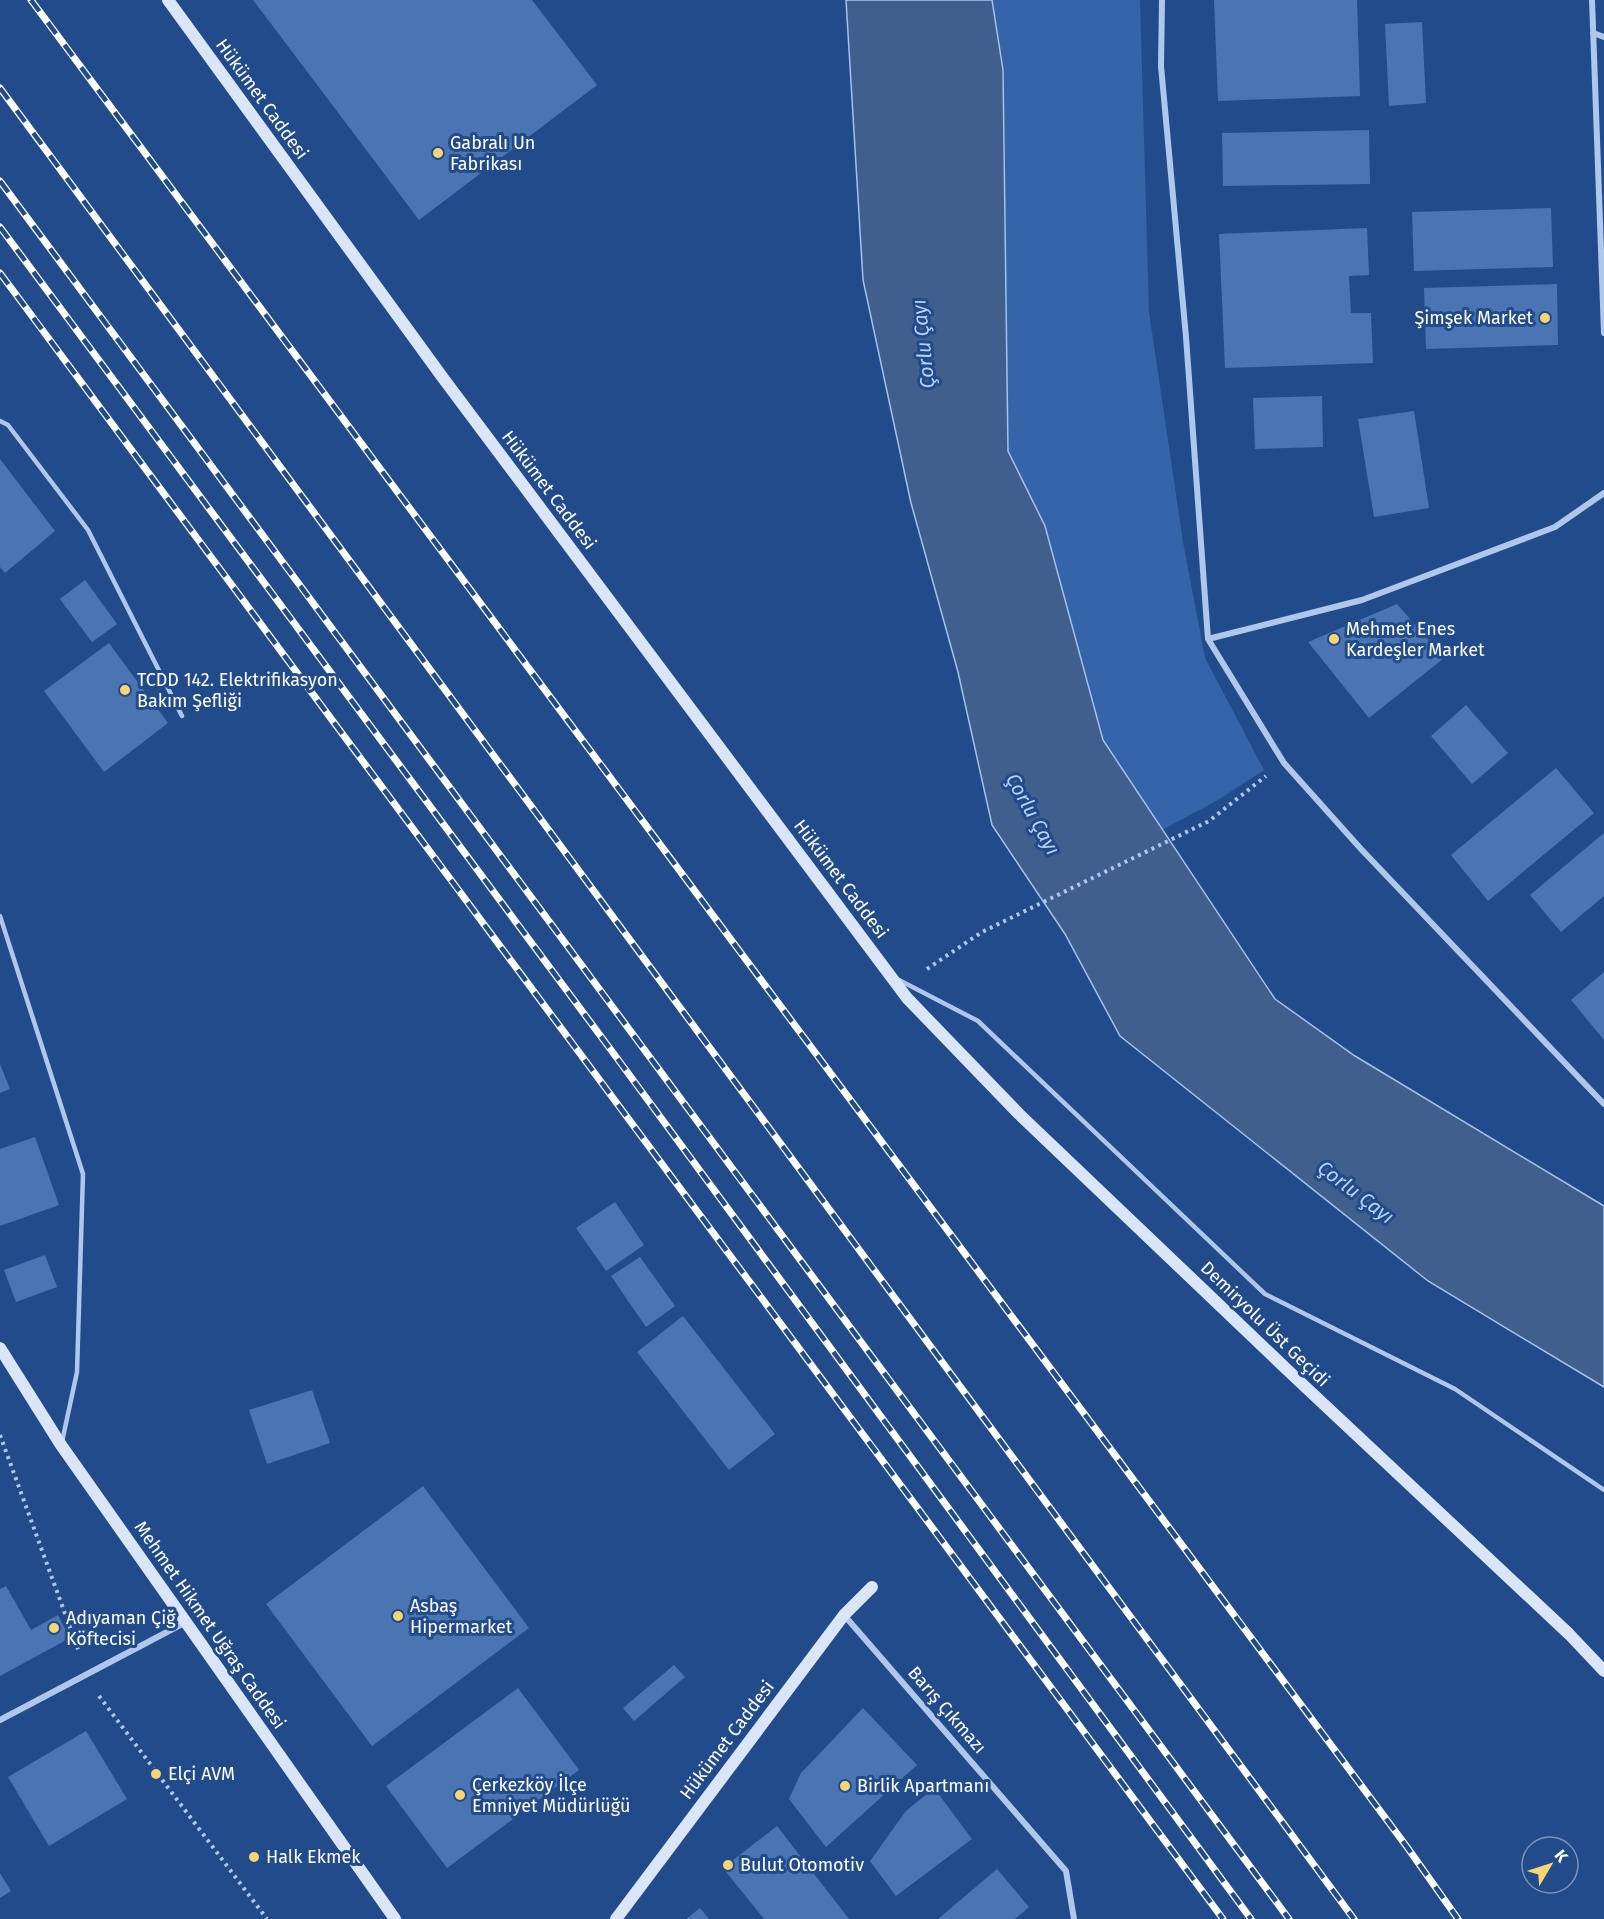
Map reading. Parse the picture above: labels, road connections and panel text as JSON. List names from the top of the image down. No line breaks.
{"streets":{"street":["Hükümet Caddesi","Demiryolu Üst Geçidi","Mehmet Hikmet Uğraş Caddesi","Barış Çıkmazı"]},"crossings":[["Hükümet Caddesi","Demiryolu Üst Geçidi"],["Hükümet Caddesi","Barış Çıkmazı"]],"water":["Çorlu Çayı"],"places":["Gabralı Un Fabrikası","Şimşek Market","Mehmet Enes Kardeşler Market","TCDD 142. Elektrifikasyon Bakım Şefliği","Asbaş Hipermarket","Adıyaman Çiğ Köftecisi","Elçi AVM","Birlik Apartmanı","Çerkezköy İlçe Emniyet Müdürlüğü","Halk Ekmek","Bulut Otomotiv"],"north":"top right"}
